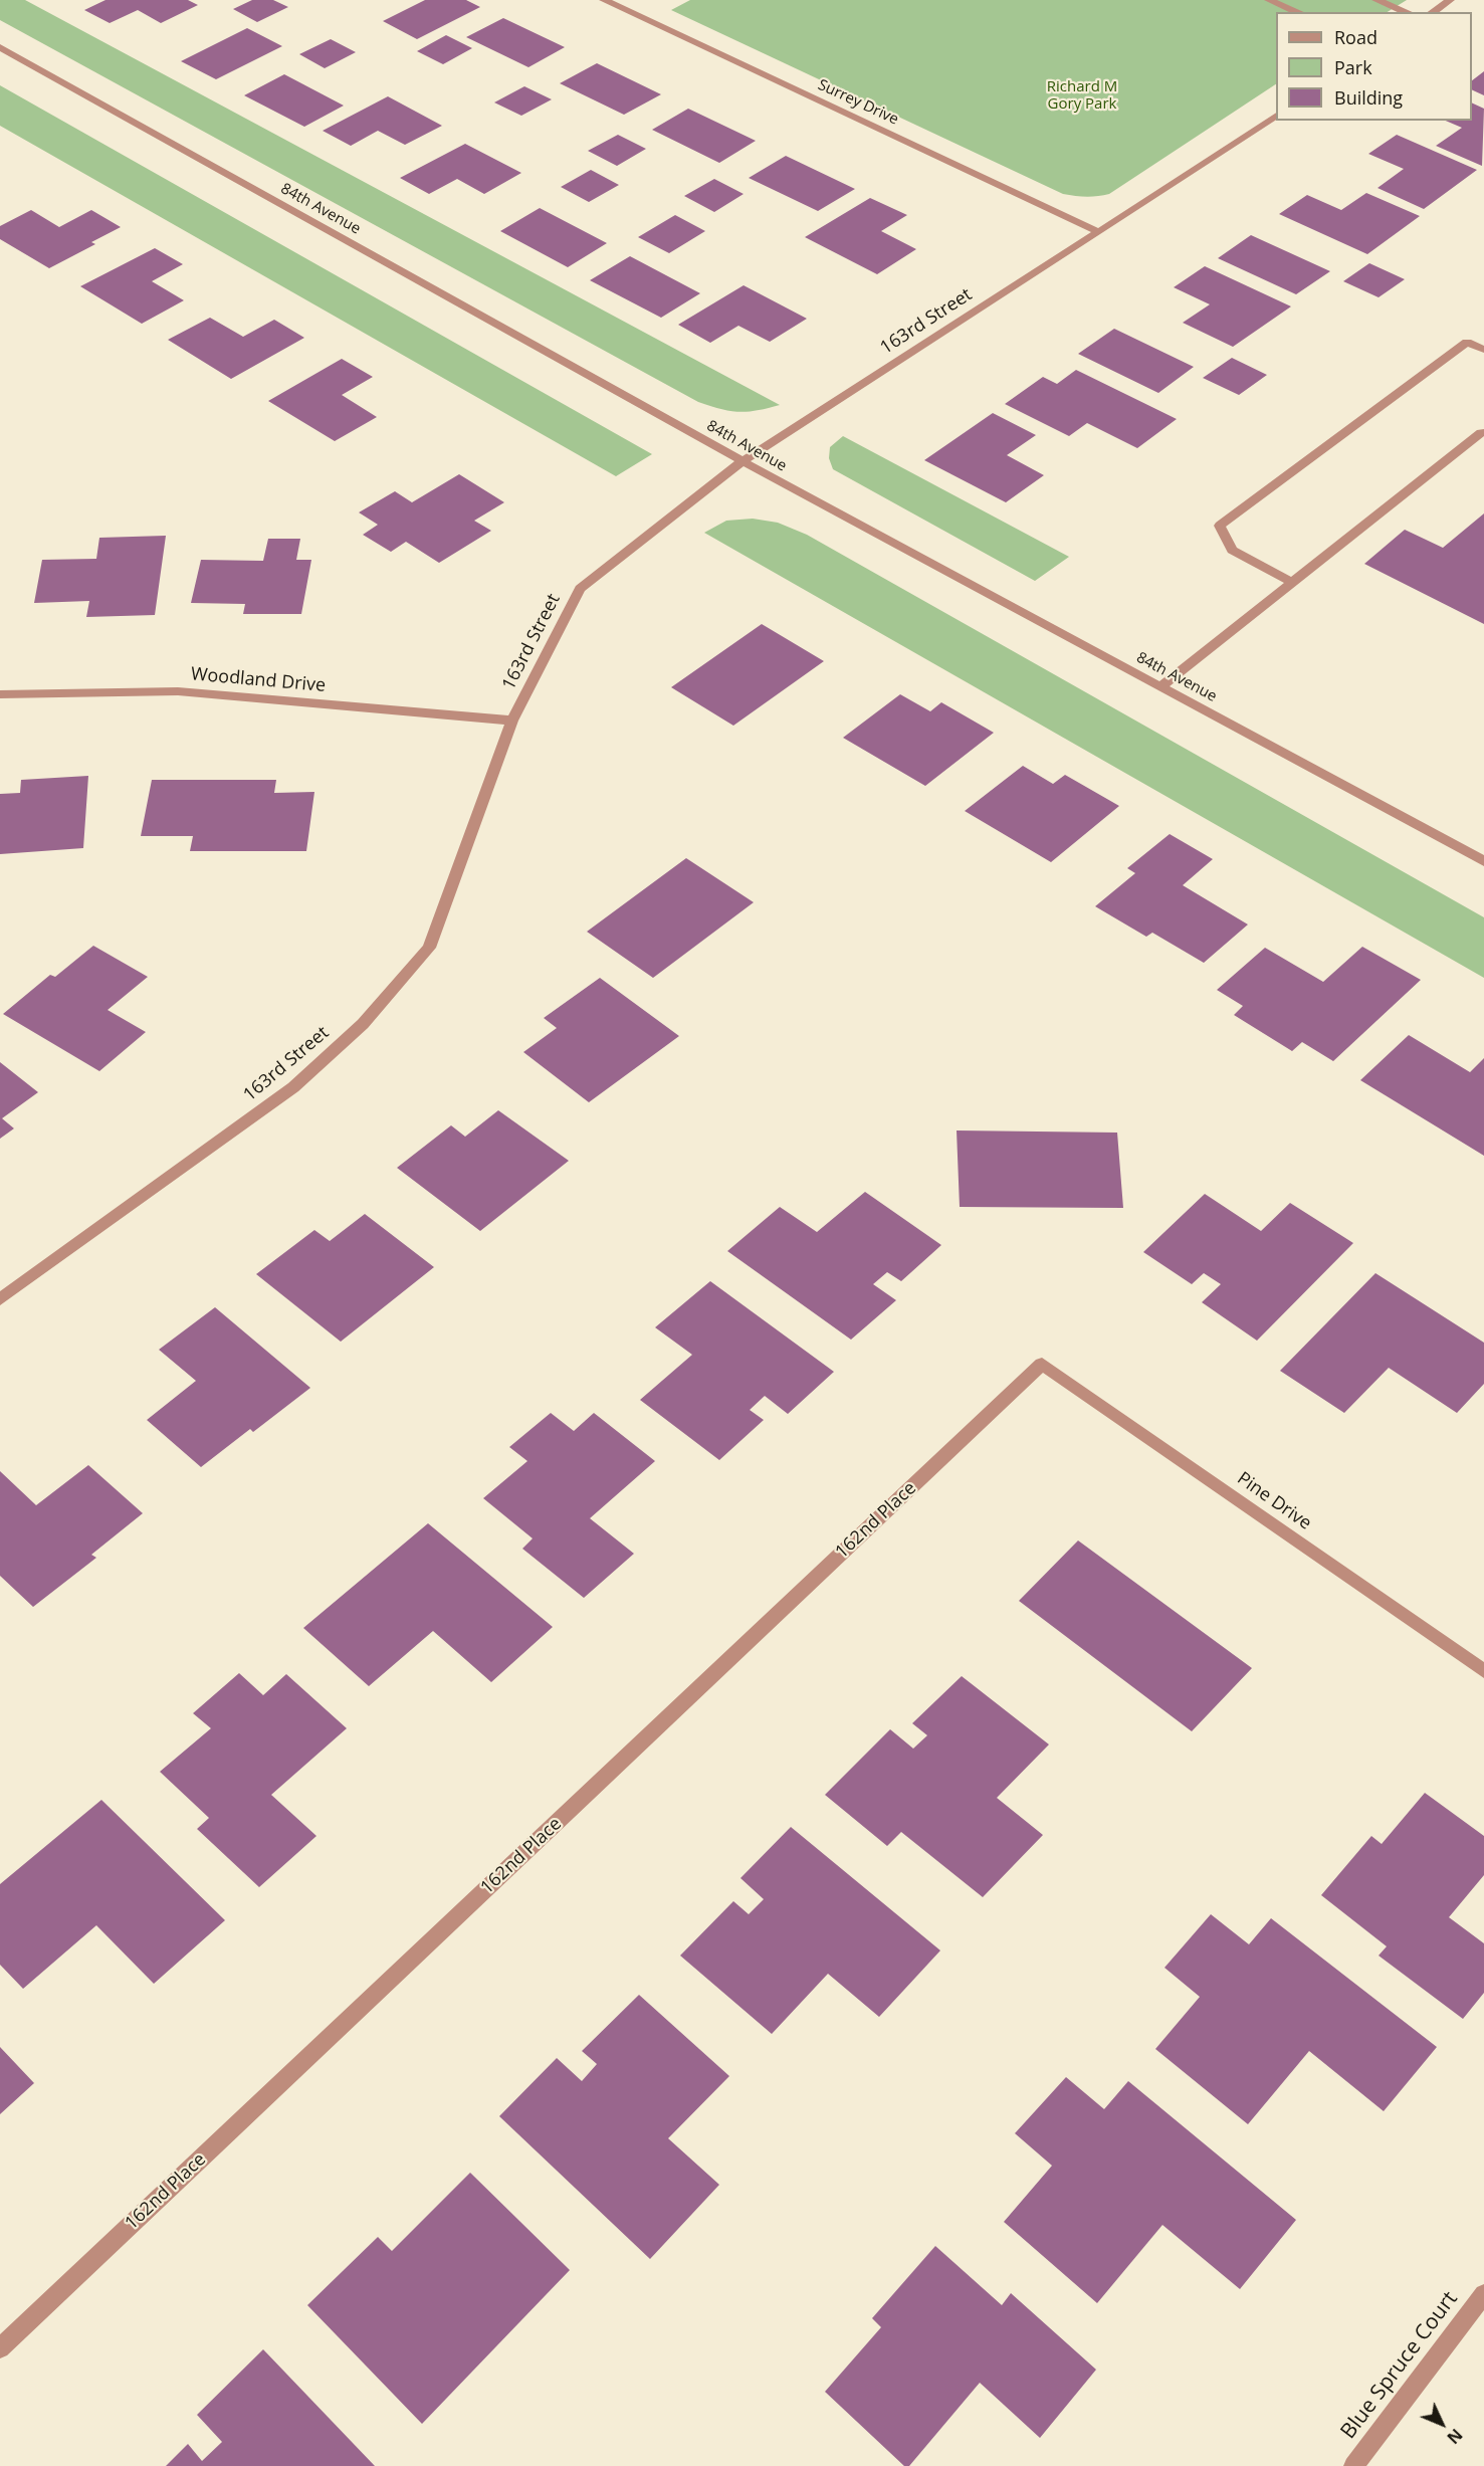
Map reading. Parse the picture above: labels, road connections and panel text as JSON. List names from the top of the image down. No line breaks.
{"streets":{"street":["Surrey Drive","84th Avenue","163rd Street","Woodland Drive","Pine Drive","162nd Place","Blue Spruce Court"]},"crossings":[["Surrey Drive","163rd Street"],["84th Avenue","163rd Street"],["163rd Street","Woodland Drive"],["Pine Drive","162nd Place"]],"parks":["Richard M Gory Park"],"legend":["Road","Park","Building"],"north":"bottom right"}
